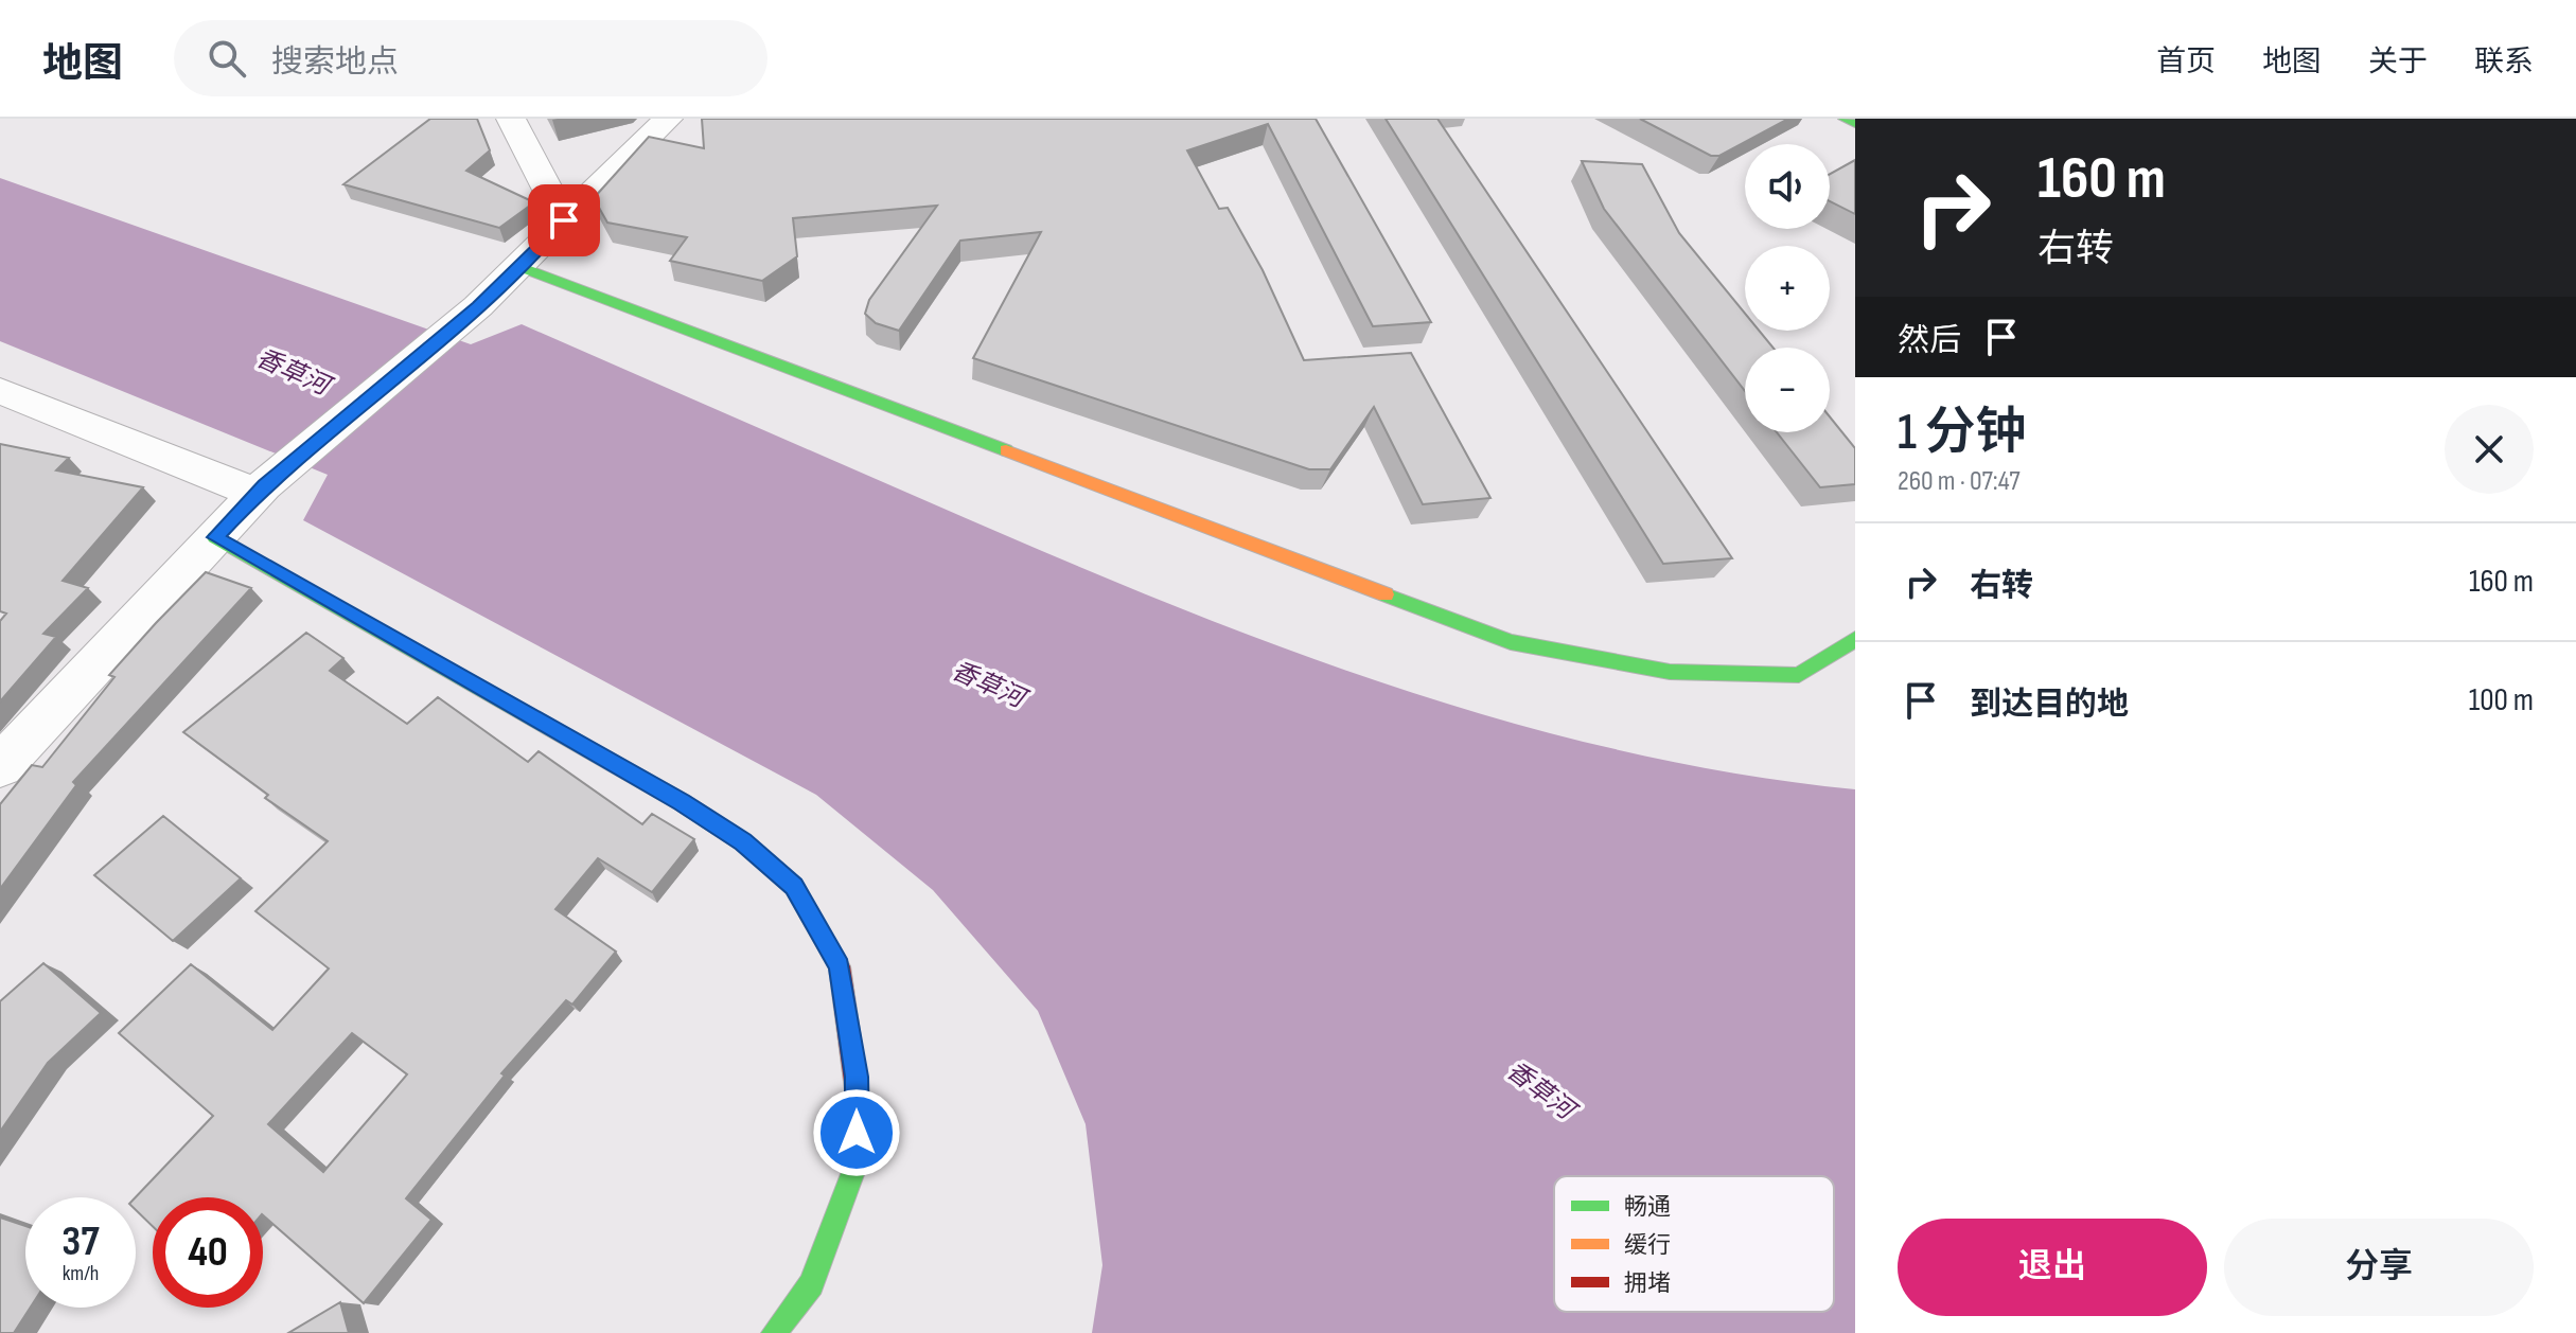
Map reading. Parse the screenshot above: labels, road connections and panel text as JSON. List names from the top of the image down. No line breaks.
{"water":["香草河"],"legend":["畅通","缓行","拥堵"],"page":{"header":"地图","search":"搜索地点","nav":["首页","地图","关于","联系"],"turn":["160 m","右转"],"map_buttons":["+","−"],"then":"然后","heading":["1 分钟","260 m · 07:47"],"list":[{"name":"右转","value":"160 m"},{"name":"到达目的地","value":"100 m"}],"speed":"37 km/h","limit":"40","buttons":["退出","分享"]}}
